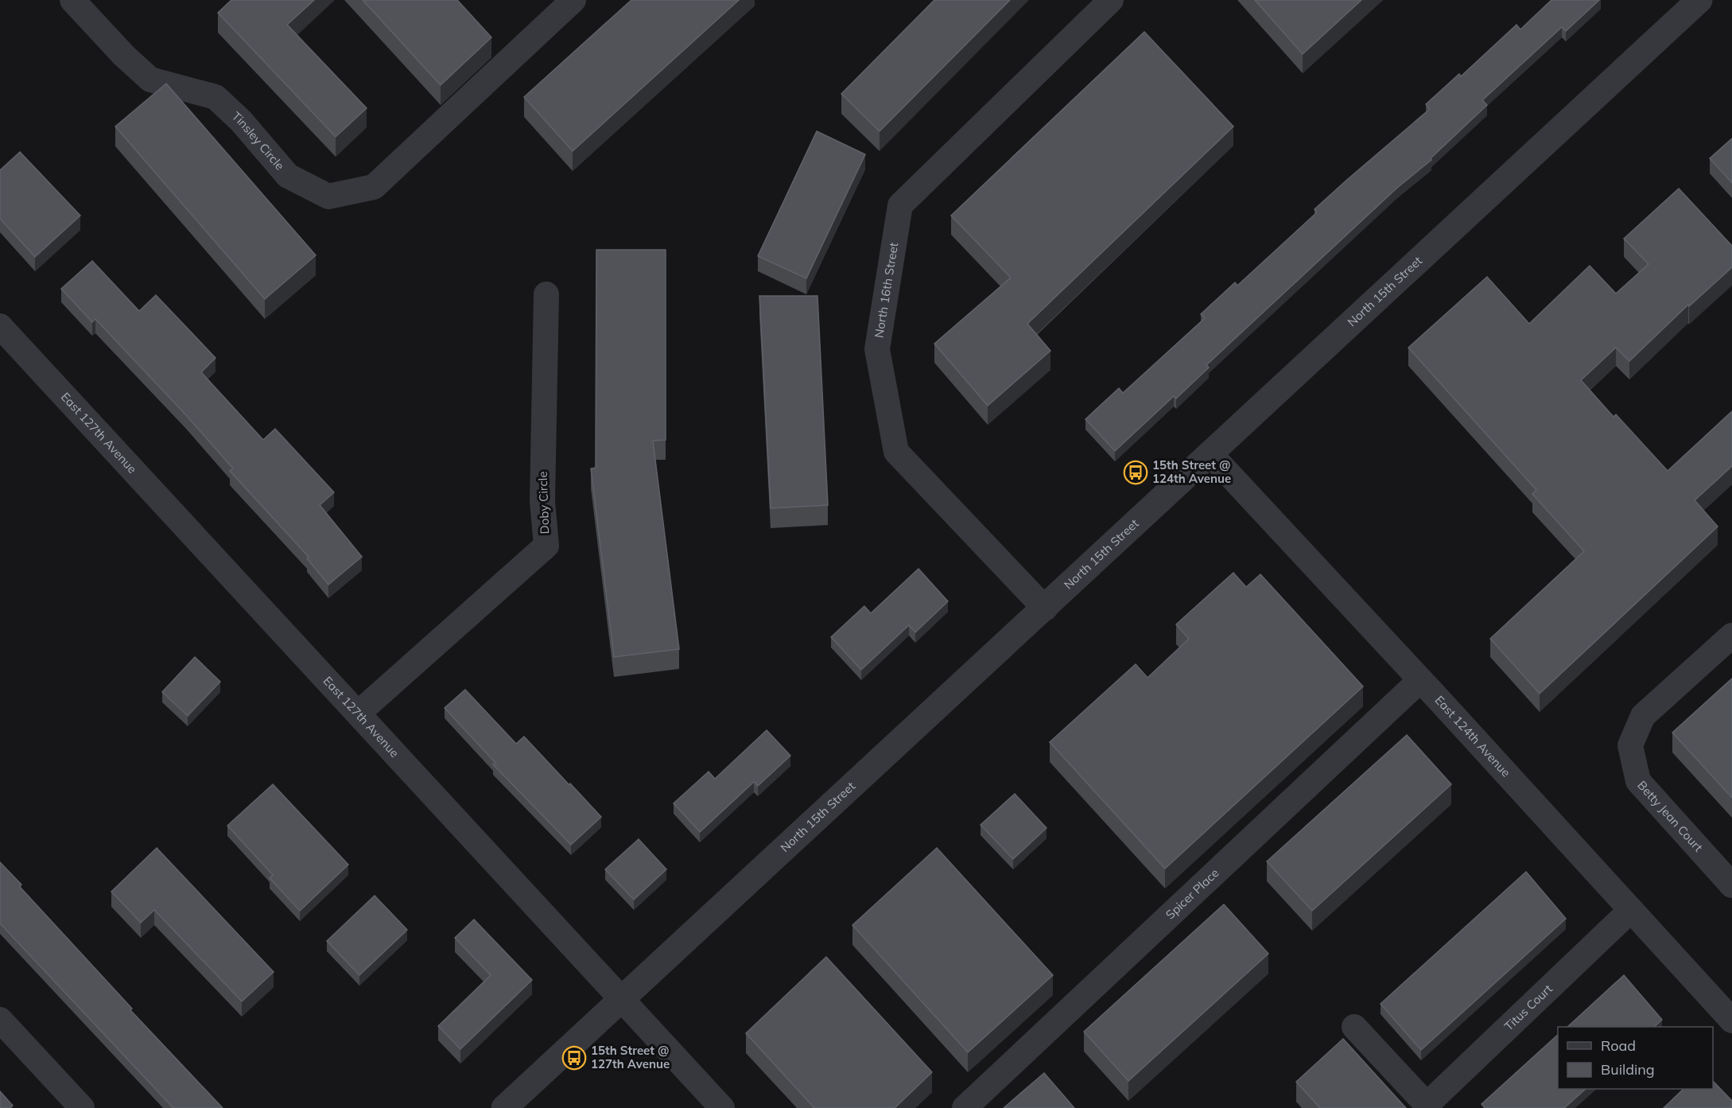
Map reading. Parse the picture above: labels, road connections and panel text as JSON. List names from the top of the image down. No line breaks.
{"streets":{"street":["Tinsley Circle","North 16th Street","North 15th Street","East 127th Avenue","Doby Circle","East 124th Avenue","Betty Jean Court","Spicer Place","Titus Court"]},"crossings":[["North 16th Street","North 15th Street"],["North 15th Street","East 127th Avenue"],["North 15th Street","East 124th Avenue"],["East 127th Avenue","Doby Circle"],["East 124th Avenue","Spicer Place"],["East 124th Avenue","Titus Court"]],"places":{"bus stop":["15th Street @ 124th Avenue","15th Street @ 127th Avenue"]},"legend":["Road","Building"]}
